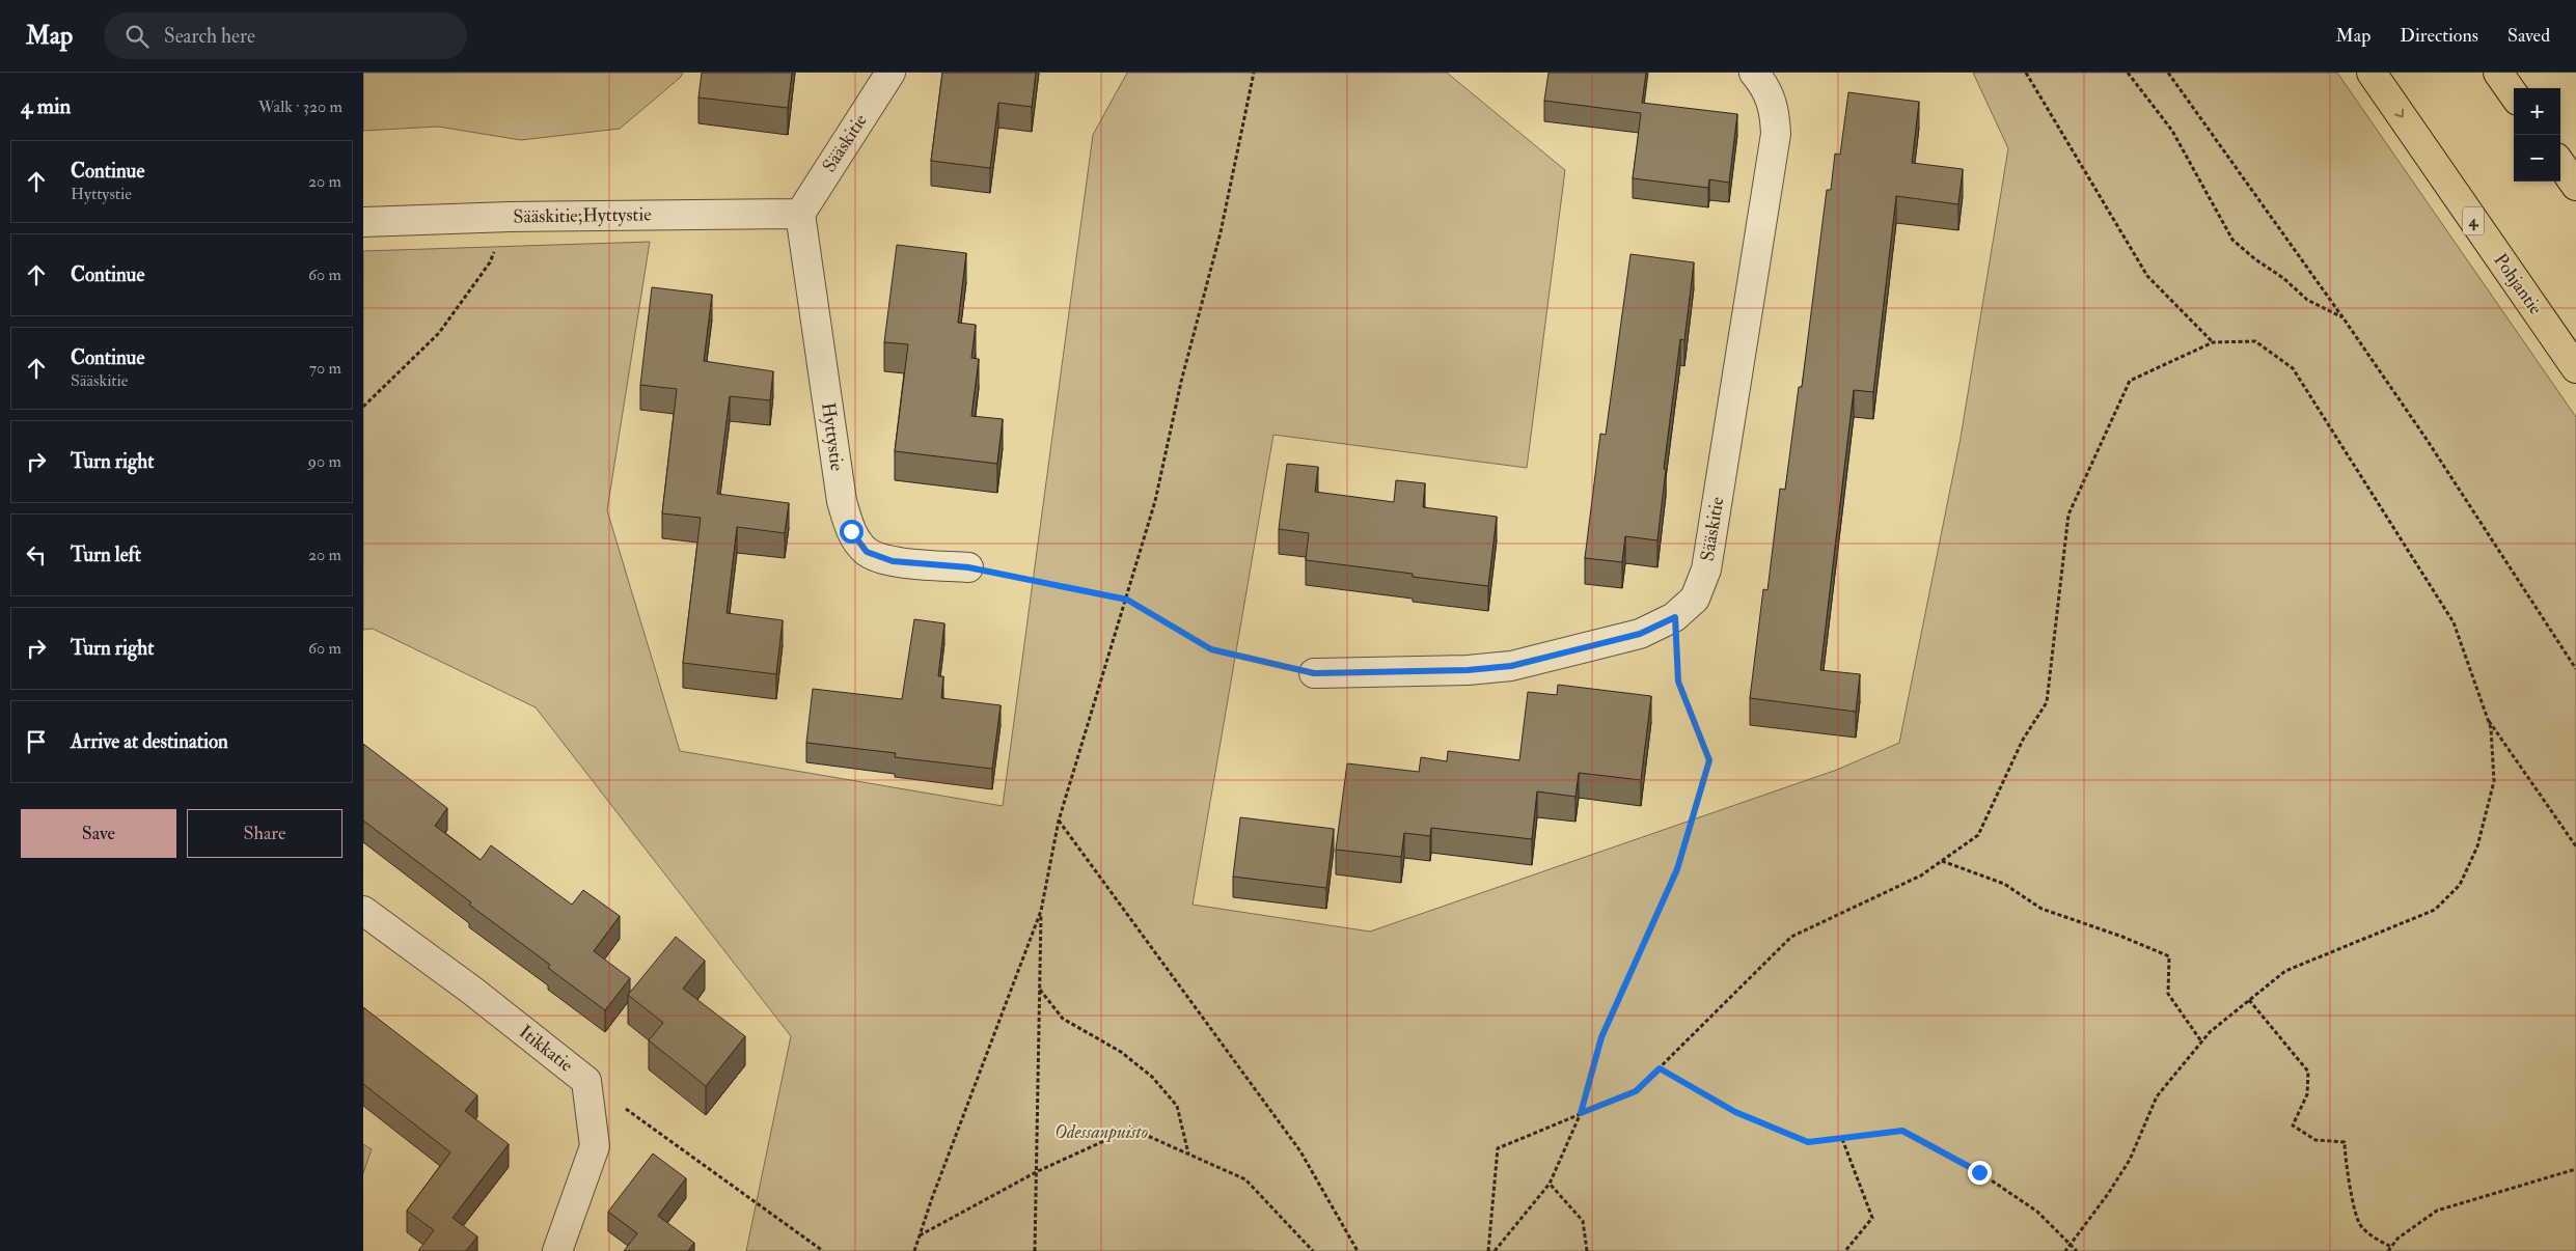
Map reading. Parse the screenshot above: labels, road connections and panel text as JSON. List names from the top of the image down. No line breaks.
{"streets":{"highway":["4","Pohjantie"],"street":["Sääskitie","Sääskitie;Hyttystie","Hyttystie","Itikkatie"]},"crossings":[["Sääskitie","Sääskitie;Hyttystie"],["Sääskitie","Hyttystie"],["Sääskitie;Hyttystie","Hyttystie"]],"one_way":["Pohjantie"],"parks":["Odessanpuisto"],"page":{"header":"Map","search":"Search here","nav":["Map","Directions","Saved"],"heading":["4 min","Walk · 320 m"],"map_buttons":["+","−"],"list":[["Continue","Hyttystie","20 m"],["Continue","60 m"],["Continue","Sääskitie","70 m"],["Turn right","90 m"],["Turn left","20 m"],["Turn right","60 m"],"Arrive at destination"],"buttons":["Save","Share"]}}
